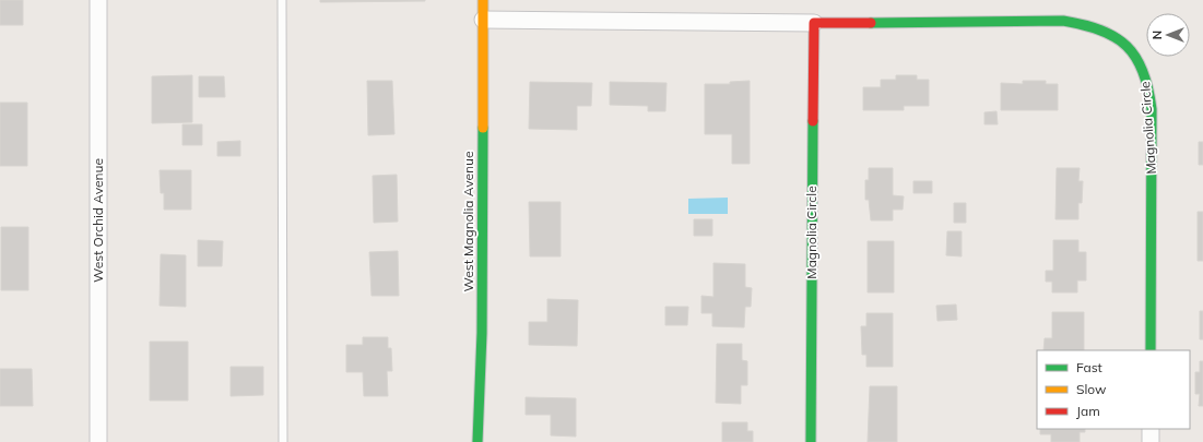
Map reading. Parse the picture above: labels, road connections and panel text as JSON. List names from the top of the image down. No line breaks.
{"streets":{"street":["Magnolia Circle","West Orchid Avenue","West Magnolia Avenue"]},"crossings":[["Magnolia Circle","West Magnolia Avenue"]],"legend":["Fast","Slow","Jam"],"north":"left"}
